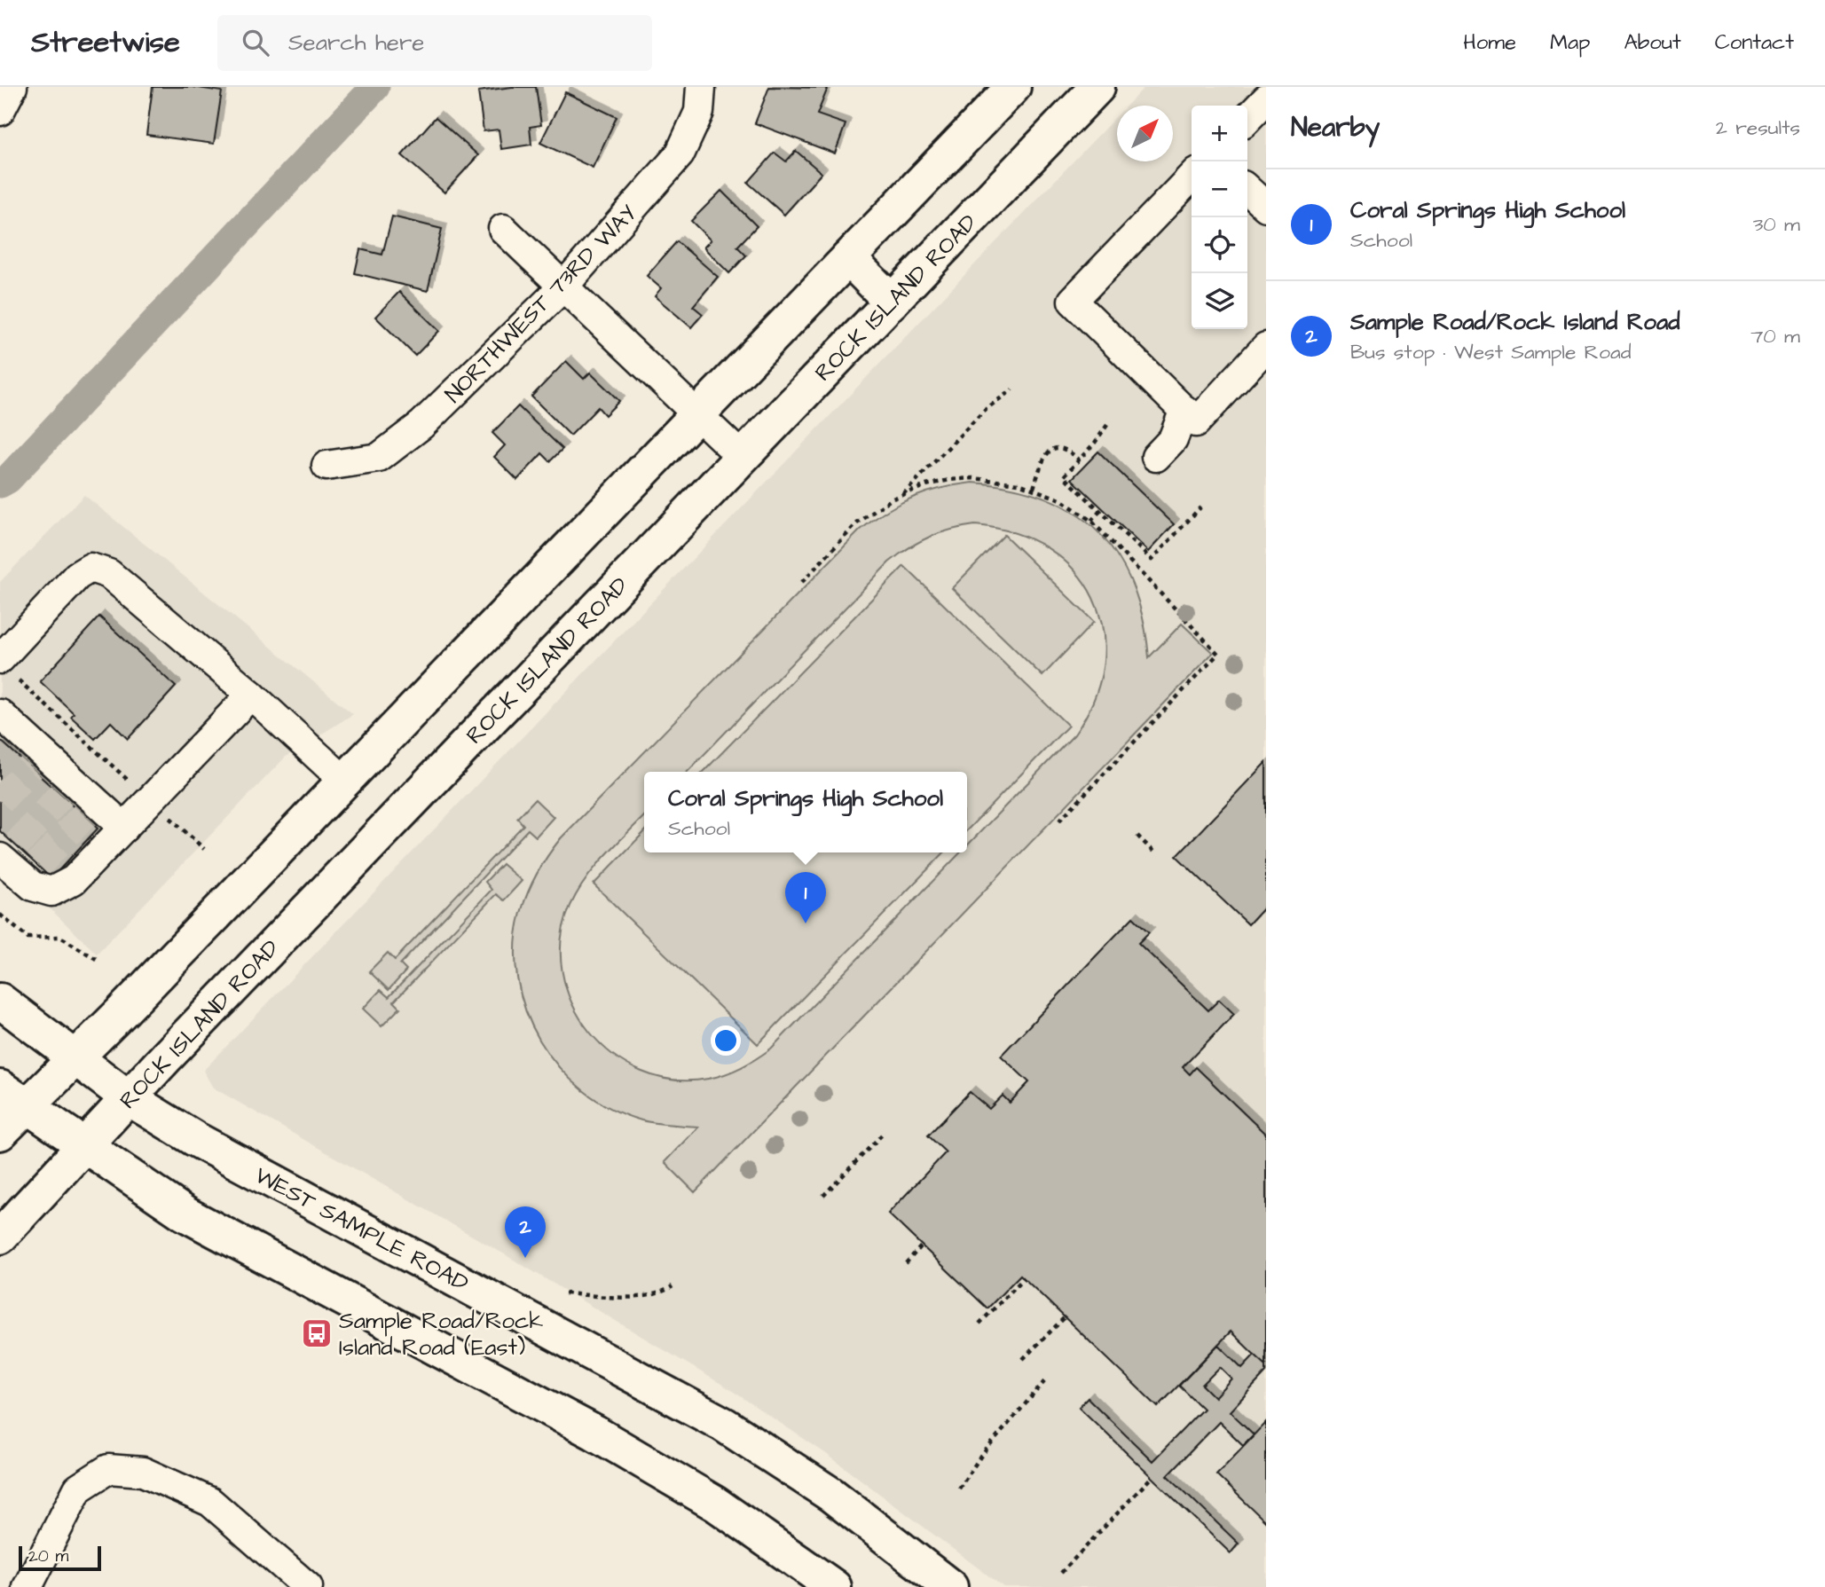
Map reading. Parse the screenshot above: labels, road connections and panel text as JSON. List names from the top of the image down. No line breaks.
{"streets":{"main road":["ROCK ISLAND ROAD","WEST SAMPLE ROAD"],"street":["NORTHWEST 73RD WAY"]},"crossings":[["ROCK ISLAND ROAD","WEST SAMPLE ROAD"]],"places":{"bus stop":["Sample Road/Rock Island Road (East)"]},"scale_bar":"20 m","north":"top right","page":{"header":"Streetwise","search":"Search here","nav":["Home","Map","About","Contact"],"heading":["Nearby","2 results"],"map_buttons":["+","−"],"list":[{"mark":"1","name":"Coral Springs High School","note":"School","value":"30 m"},{"mark":"2","name":"Sample Road/Rock Island Road","note":"Bus stop · West Sample Road","value":"70 m"}],"popup":["Coral Springs High School","School"],"pins":["1","2"],"scale":"20 m"}}
